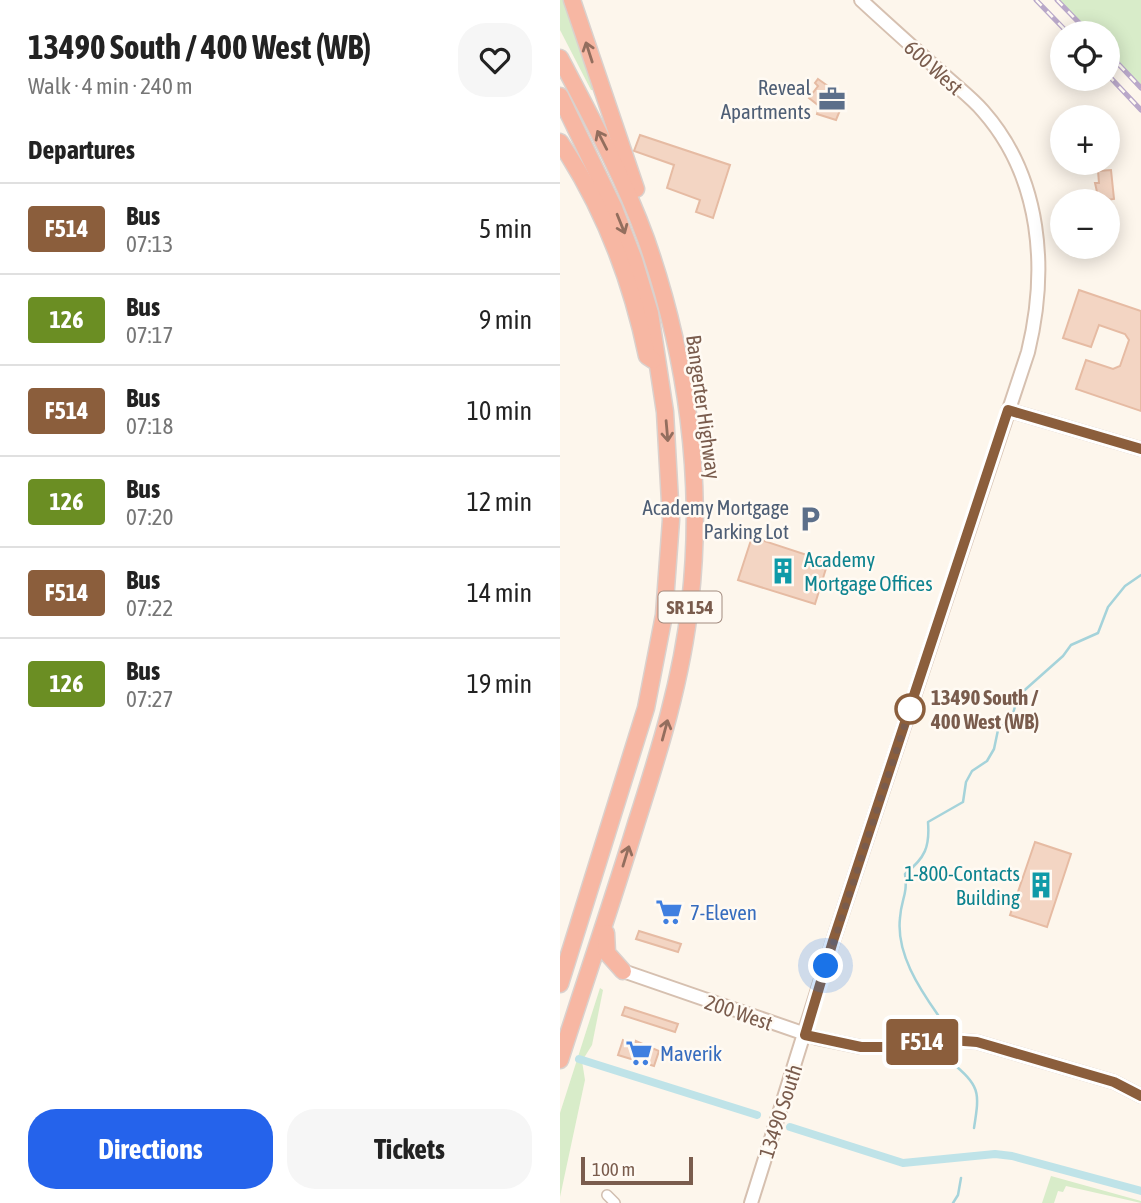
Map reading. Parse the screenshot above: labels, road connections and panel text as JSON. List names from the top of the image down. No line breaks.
{"streets":{"highway":["Bangerter Highway","SR 154"],"main road":["600 West","200 West","13490 South"]},"crossings":[["600 West","13490 South"],["200 West","13490 South"]],"places":{"office":["Reveal Apartments"],"parking":["Academy Mortgage Parking Lot"],"building":["Academy Mortgage Offices","1-800-Contacts Building"],"other":["13490 South / 400 West (WB)"],"supermarket":["7-Eleven","Maverik"]},"lines":["bus line F514"],"scale_bar":"100 m","page":{"heading":[["13490 South / 400 West (WB)","Walk · 4 min · 240 m"],"Departures"],"on_map":"F514","map_buttons":["+","−"],"list":[{"mark":"F514","name":"Bus","note":"07:13","value":"5 min"},{"mark":"126","name":"Bus","note":"07:17","value":"9 min"},{"mark":"F514","name":"Bus","note":"07:18","value":"10 min"},{"mark":"126","name":"Bus","note":"07:20","value":"12 min"},{"mark":"F514","name":"Bus","note":"07:22","value":"14 min"},{"mark":"126","name":"Bus","note":"07:27","value":"19 min"}],"buttons":["Directions","Tickets"],"scale":"100 m"}}
